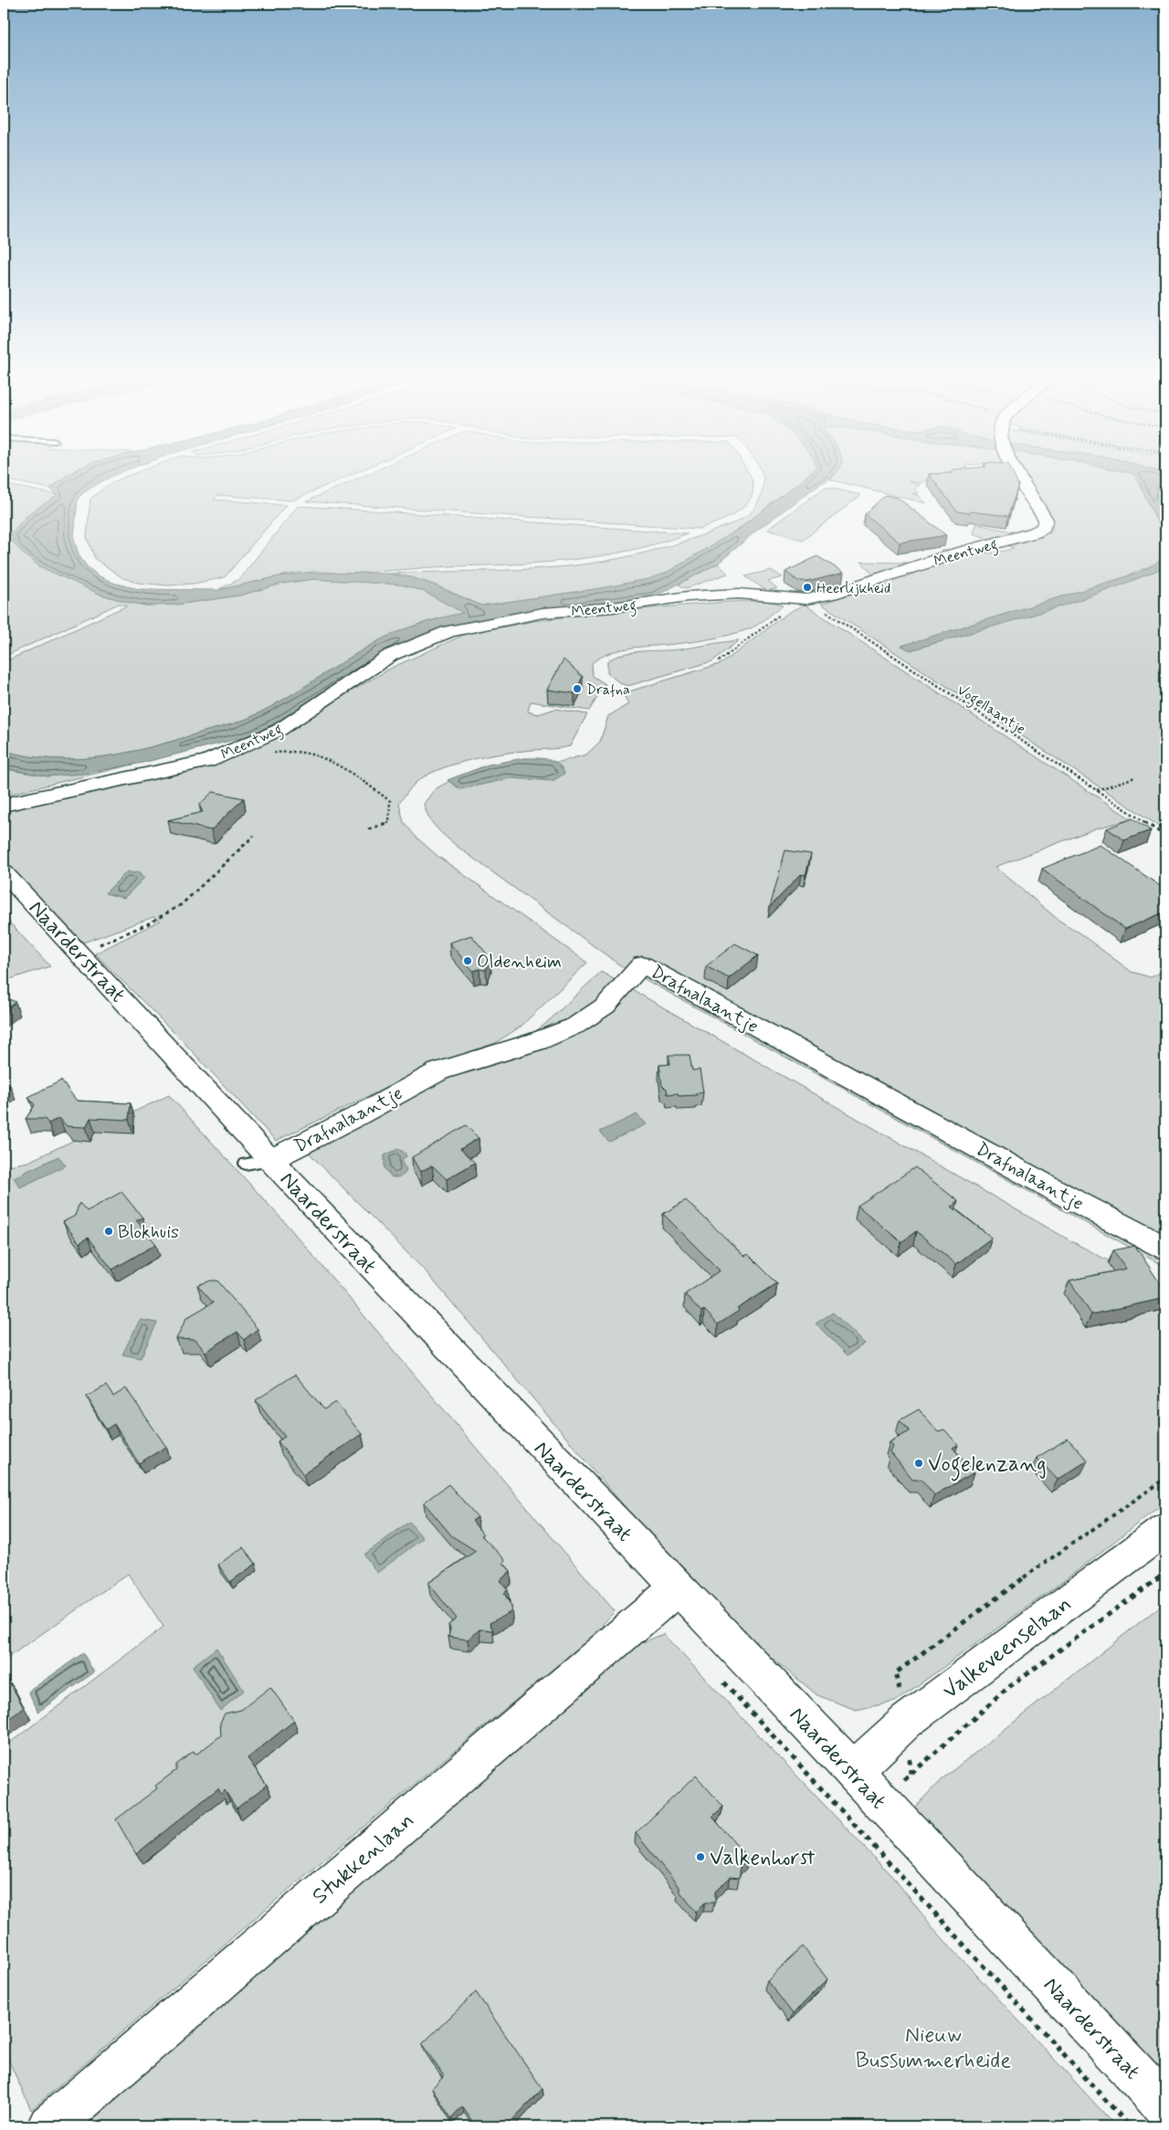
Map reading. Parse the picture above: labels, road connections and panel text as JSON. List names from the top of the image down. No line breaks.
{"streets":{"street":["Meentweg","Naarderstraat","Drafnalaantje","Valkeveenselaan","Stukkenlaan"],"path":["Vogellaantje"]},"crossings":[["Meentweg","Vogellaantje"],["Naarderstraat","Drafnalaantje"],["Naarderstraat","Valkeveenselaan"],["Naarderstraat","Stukkenlaan"]],"parks":["Nieuw Bussummerheide"],"places":["Heerlijkheid","Drafna","Oldenheim","Blokhuis","Vogelenzang","Valkenhorst"]}
